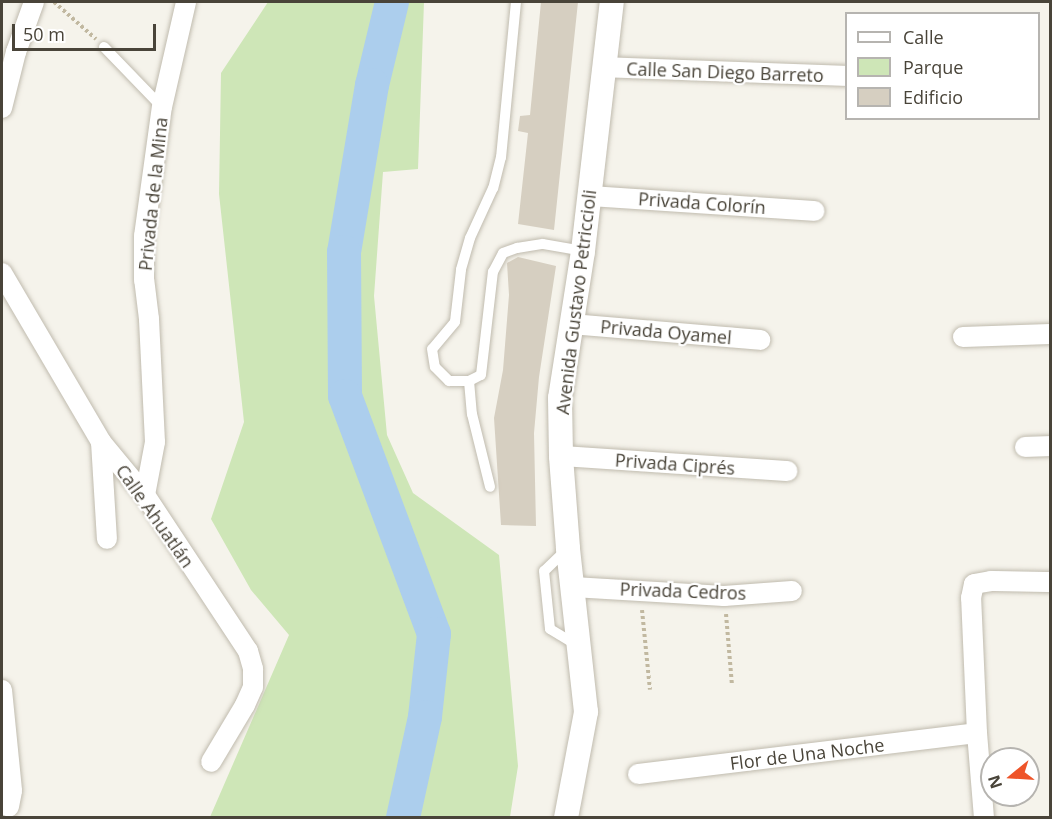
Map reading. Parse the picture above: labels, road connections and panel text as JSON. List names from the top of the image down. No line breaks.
{"streets":{"street":["Calle San Diego Barreto","Privada de la Mina","Privada Colorín","Avenida Gustavo Petriccioli","Privada Oyamel","Privada Ciprés","Calle Ahuatlán","Privada Cedros","Flor de Una Noche"]},"crossings":[["Calle San Diego Barreto","Avenida Gustavo Petriccioli"],["Privada de la Mina","Calle Ahuatlán"],["Privada Colorín","Avenida Gustavo Petriccioli"],["Avenida Gustavo Petriccioli","Privada Oyamel"],["Avenida Gustavo Petriccioli","Privada Ciprés"],["Avenida Gustavo Petriccioli","Privada Cedros"]],"legend":["Calle","Parque","Edificio"],"scale_bar":"50 m","north":"left"}
